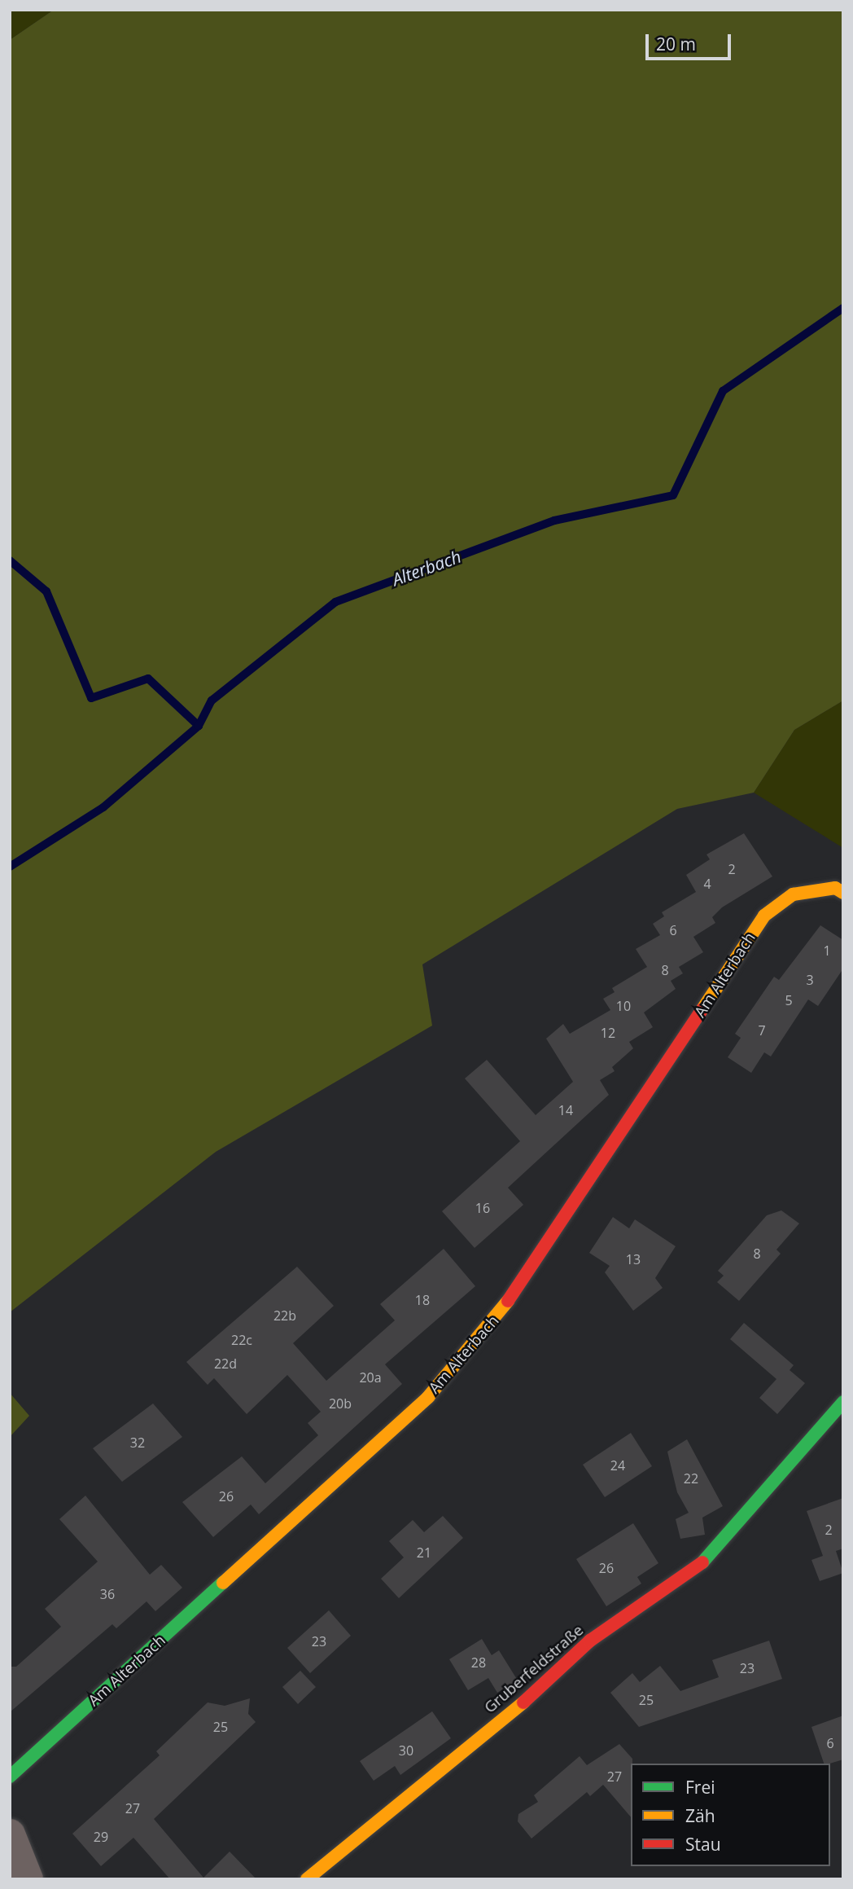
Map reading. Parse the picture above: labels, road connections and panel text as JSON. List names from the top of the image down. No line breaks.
{"streets":{"street":["Am Alterbach","Gruberfeldstraße"]},"water":["Alterbach"],"house_numbers":["2","4","6","1","8","3","5","10","7","12","14","16","8","13","18","22b","22c","22d","20a","20b","32","24","22","26","2","21","26","36","23","28","23","25","25","6","30","27","27","29"],"legend":["Frei","Zäh","Stau"],"scale_bar":"20 m"}
